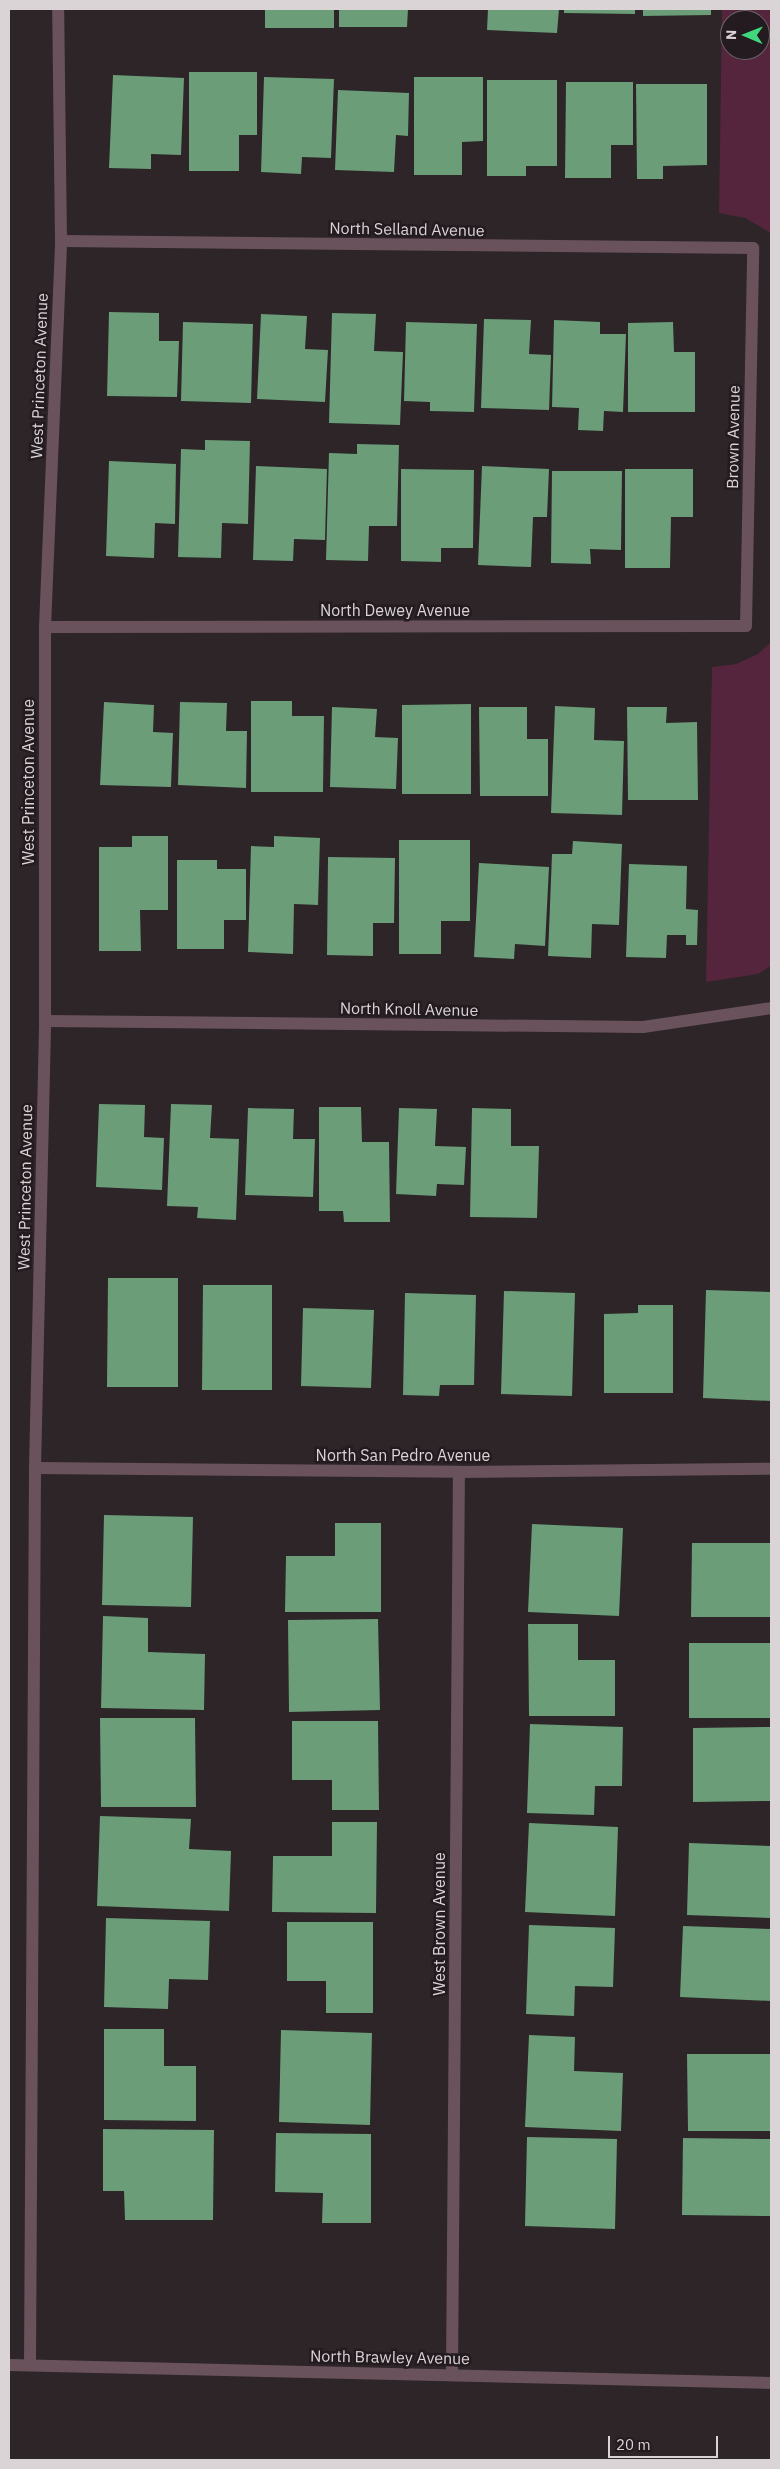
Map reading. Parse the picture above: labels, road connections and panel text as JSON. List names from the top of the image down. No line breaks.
{"streets":{"street":["North Selland Avenue","West Princeton Avenue","Brown Avenue","North Dewey Avenue","North Knoll Avenue","North San Pedro Avenue","West Brown Avenue","North Brawley Avenue"]},"crossings":[["North Selland Avenue","West Princeton Avenue"],["North Selland Avenue","Brown Avenue"],["West Princeton Avenue","North Dewey Avenue"],["West Princeton Avenue","North Knoll Avenue"],["West Princeton Avenue","North San Pedro Avenue"],["West Princeton Avenue","North Brawley Avenue"],["Brown Avenue","North Dewey Avenue"],["North San Pedro Avenue","West Brown Avenue"],["West Brown Avenue","North Brawley Avenue"]],"scale_bar":"20 m","north":"left"}
